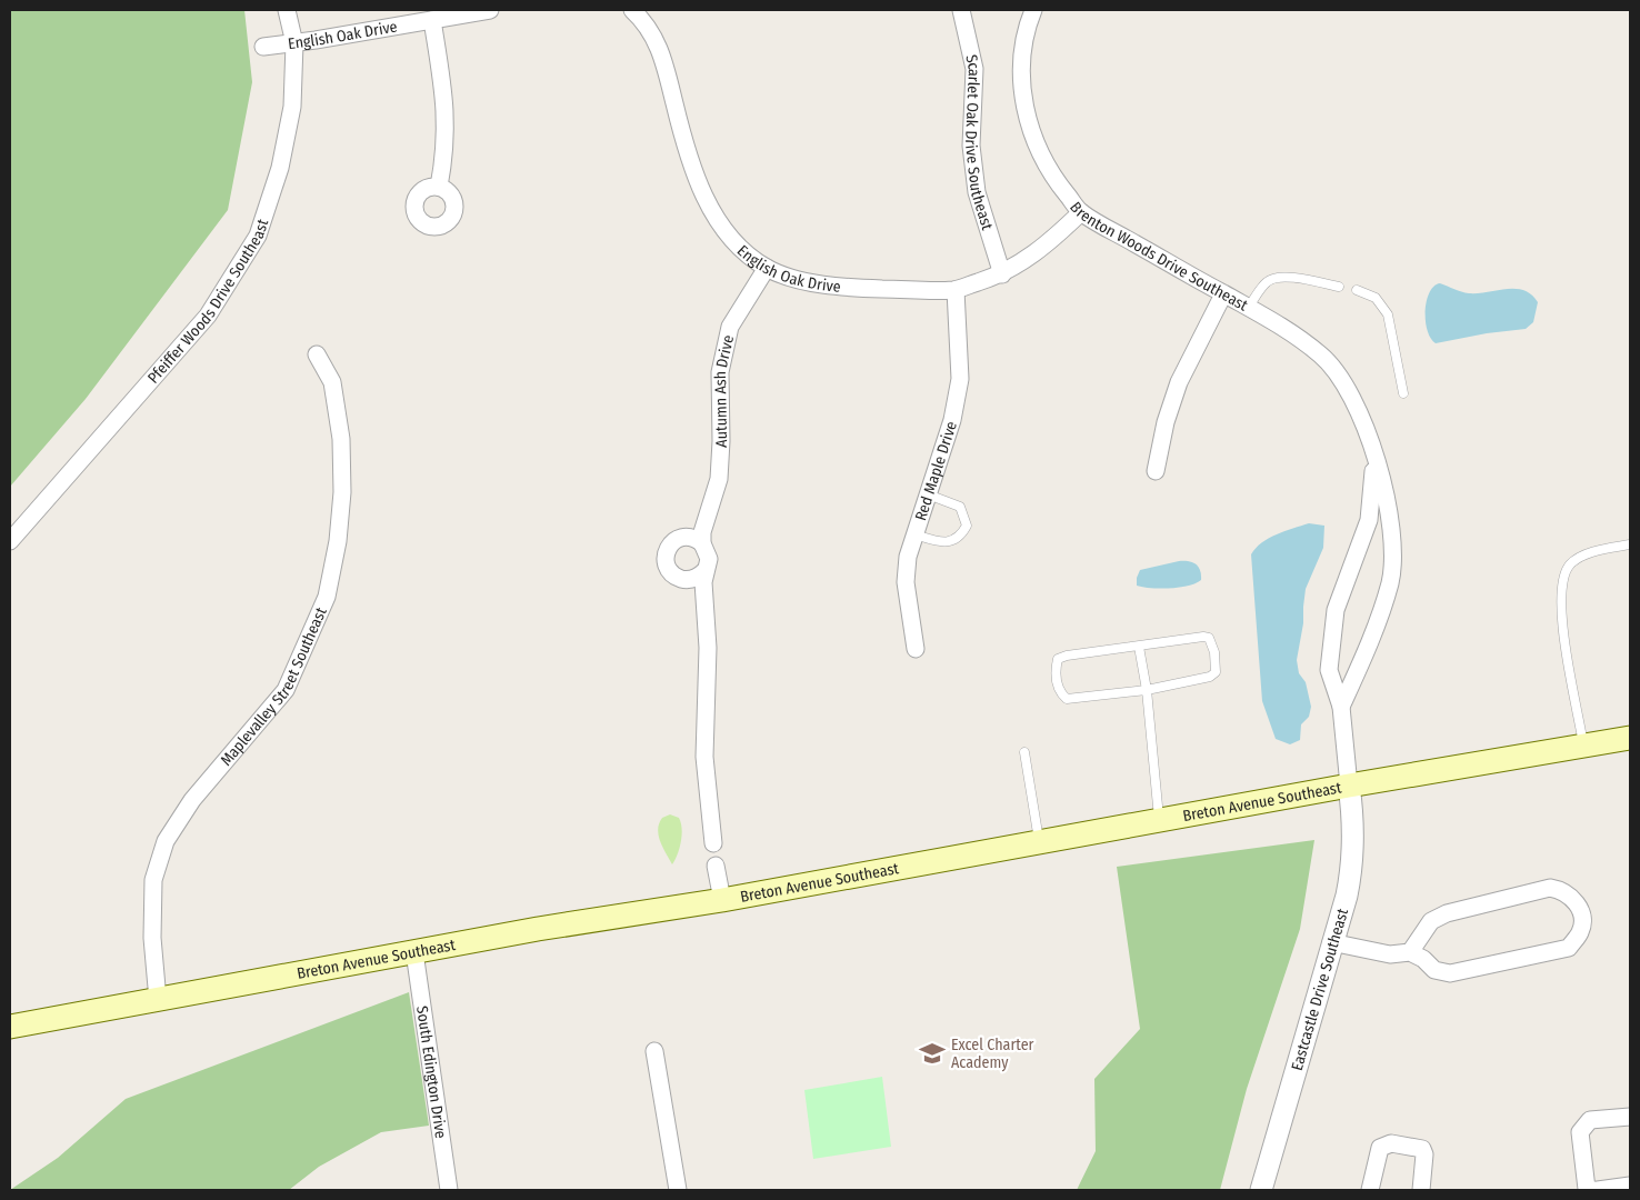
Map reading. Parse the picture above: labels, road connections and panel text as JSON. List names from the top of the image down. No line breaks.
{"streets":{"main road":["Breton Avenue Southeast"],"street":["English Oak Drive","Scarlet Oak Drive Southeast","Brenton Woods Drive Southeast","Pfeiffer Woods Drive Southeast","Autumn Ash Drive","Red Maple Drive","Maplevalley Street Southeast","Eastcastle Drive Southeast","South Edington Drive"]},"crossings":[["English Oak Drive","Scarlet Oak Drive Southeast"],["English Oak Drive","Brenton Woods Drive Southeast"],["English Oak Drive","Pfeiffer Woods Drive Southeast"],["English Oak Drive","Autumn Ash Drive"],["English Oak Drive","Red Maple Drive"],["Brenton Woods Drive Southeast","Breton Avenue Southeast"],["Brenton Woods Drive Southeast","Eastcastle Drive Southeast"],["Maplevalley Street Southeast","Breton Avenue Southeast"],["Breton Avenue Southeast","Eastcastle Drive Southeast"],["Breton Avenue Southeast","South Edington Drive"]],"places":{"school or university":["Excel Charter Academy"]}}
